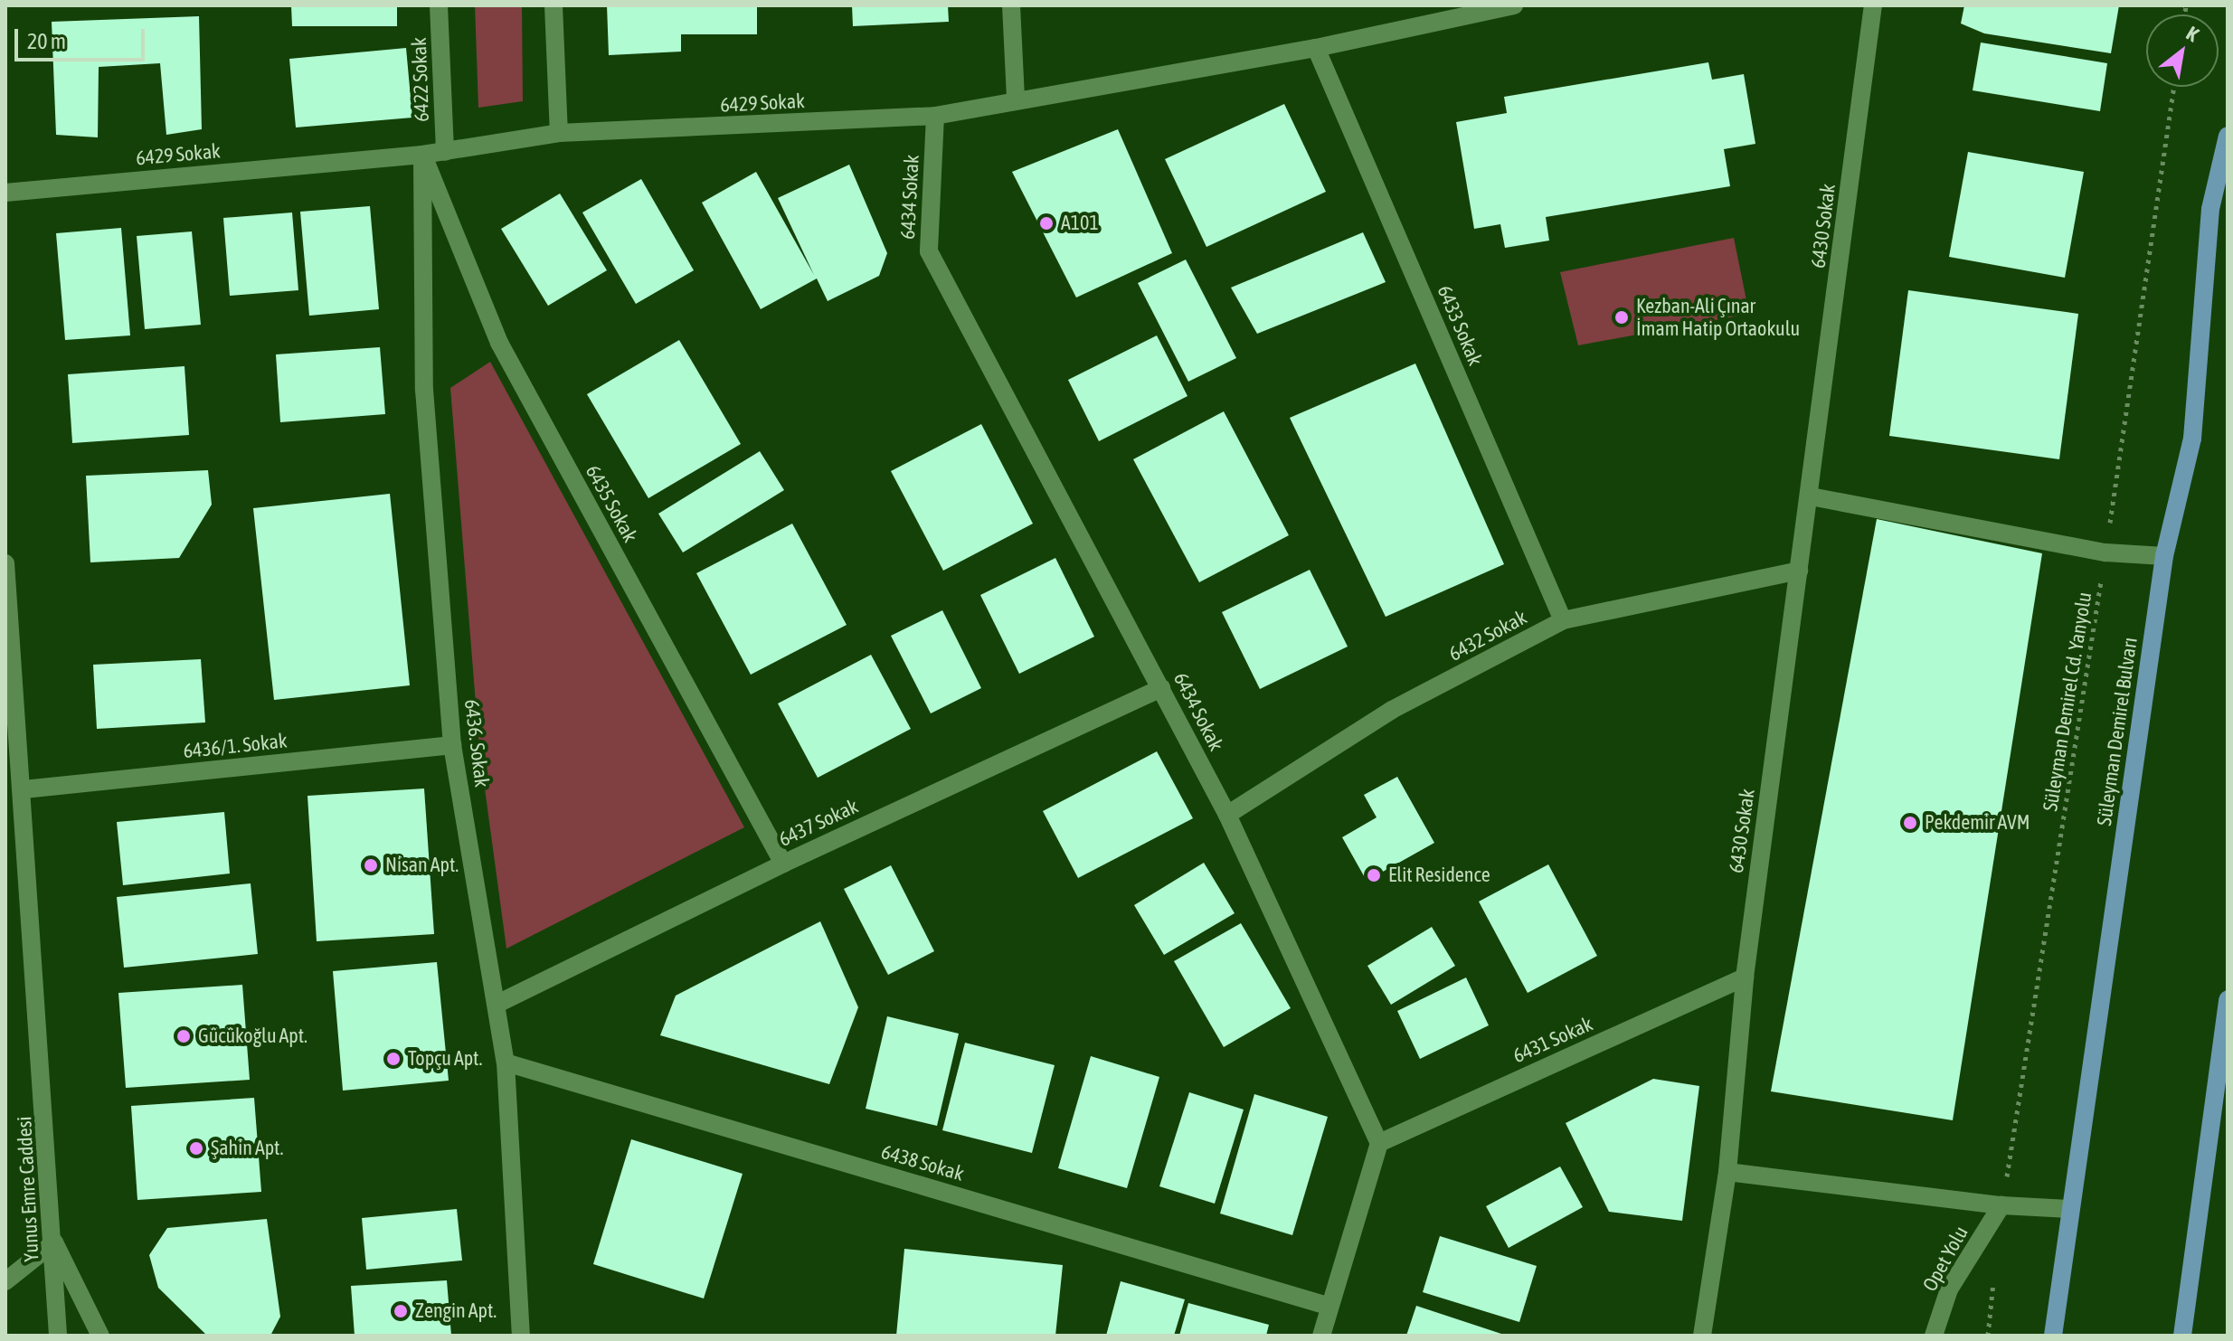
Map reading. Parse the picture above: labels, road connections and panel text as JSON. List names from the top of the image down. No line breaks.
{"streets":{"main road":["Süleyman Demirel Bulvarı"],"street":["6422 Sokak","6429 Sokak","6434 Sokak","6430 Sokak","6433 Sokak","6435 Sokak","6432 Sokak","6436. Sokak","6436/1. Sokak","6437 Sokak","6431 Sokak","6438 Sokak","Yunus Emre Caddesi","Opet Yolu"],"path":["Süleyman Demirel Cd. Yanyolu"]},"crossings":[["6422 Sokak","6429 Sokak"],["6429 Sokak","6434 Sokak"],["6429 Sokak","6433 Sokak"],["6429 Sokak","6435 Sokak"],["6429 Sokak","6436. Sokak"],["6434 Sokak","6432 Sokak"],["6434 Sokak","6437 Sokak"],["6434 Sokak","6431 Sokak"],["6430 Sokak","6432 Sokak"],["6430 Sokak","6431 Sokak"],["6433 Sokak","6432 Sokak"],["6435 Sokak","6436. Sokak"],["6435 Sokak","6437 Sokak"],["Süleyman Demirel Cd. Yanyolu","Opet Yolu"],["6436. Sokak","6436/1. Sokak"],["6436. Sokak","6437 Sokak"],["6436. Sokak","6438 Sokak"],["6436/1. Sokak","Yunus Emre Caddesi"]],"places":["A101","Kezban-Ali Çınar İmam Hatip Ortaokulu","Pekdemir AVM","Nisan Apt.","Elit Residence","Gücükoğlu Apt.","Topçu Apt.","Şahin Apt.","Zengin Apt."],"scale_bar":"20 m","north":"top right"}
